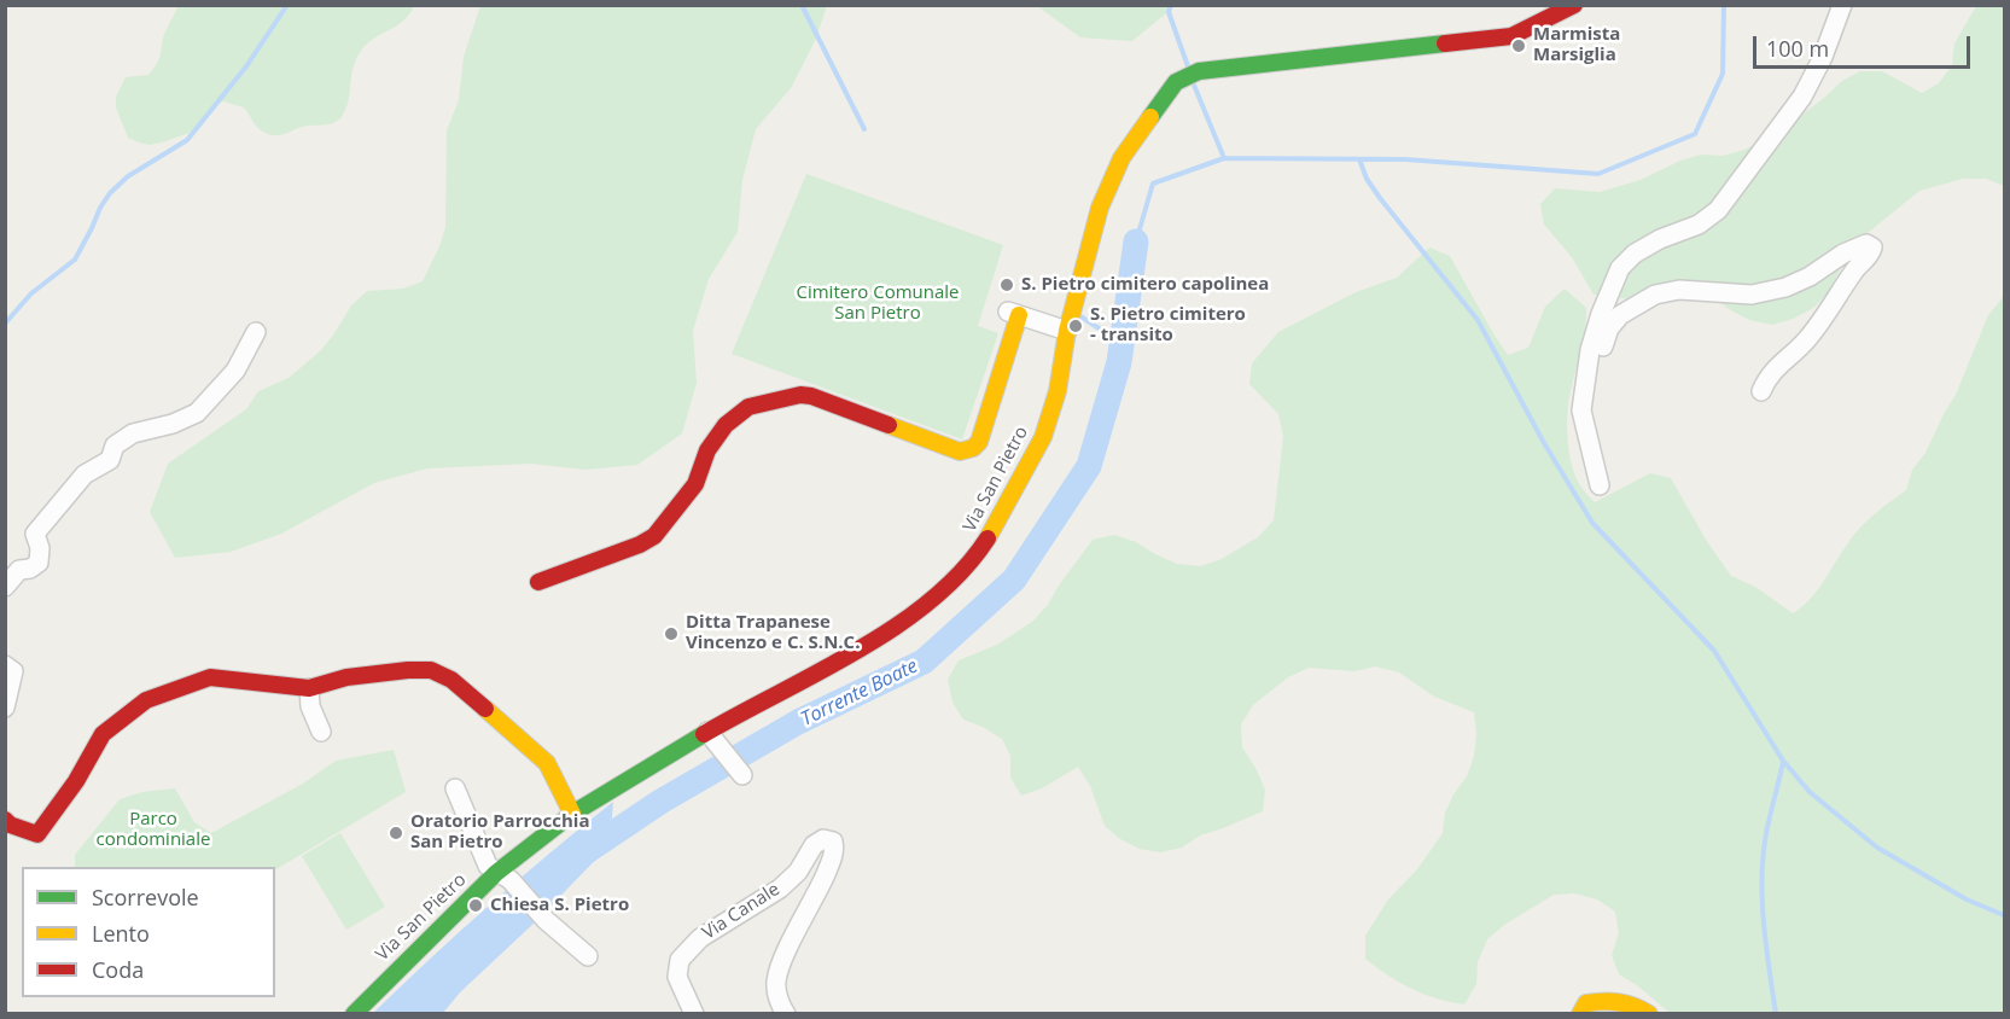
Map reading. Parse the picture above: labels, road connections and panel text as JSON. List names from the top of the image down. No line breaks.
{"streets":{"street":["Via San Pietro","Via Canale"]},"water":["Torrente Boate"],"parks":["Cimitero Comunale San Pietro","Parco condominiale"],"places":["Marmista Marsiglia","S. Pietro cimitero capolinea","S. Pietro cimitero - transito","Ditta Trapanese Vincenzo e C. S.N.C.","Oratorio Parrocchia San Pietro","Chiesa S. Pietro"],"legend":["Scorrevole","Lento","Coda"],"scale_bar":"100 m"}
